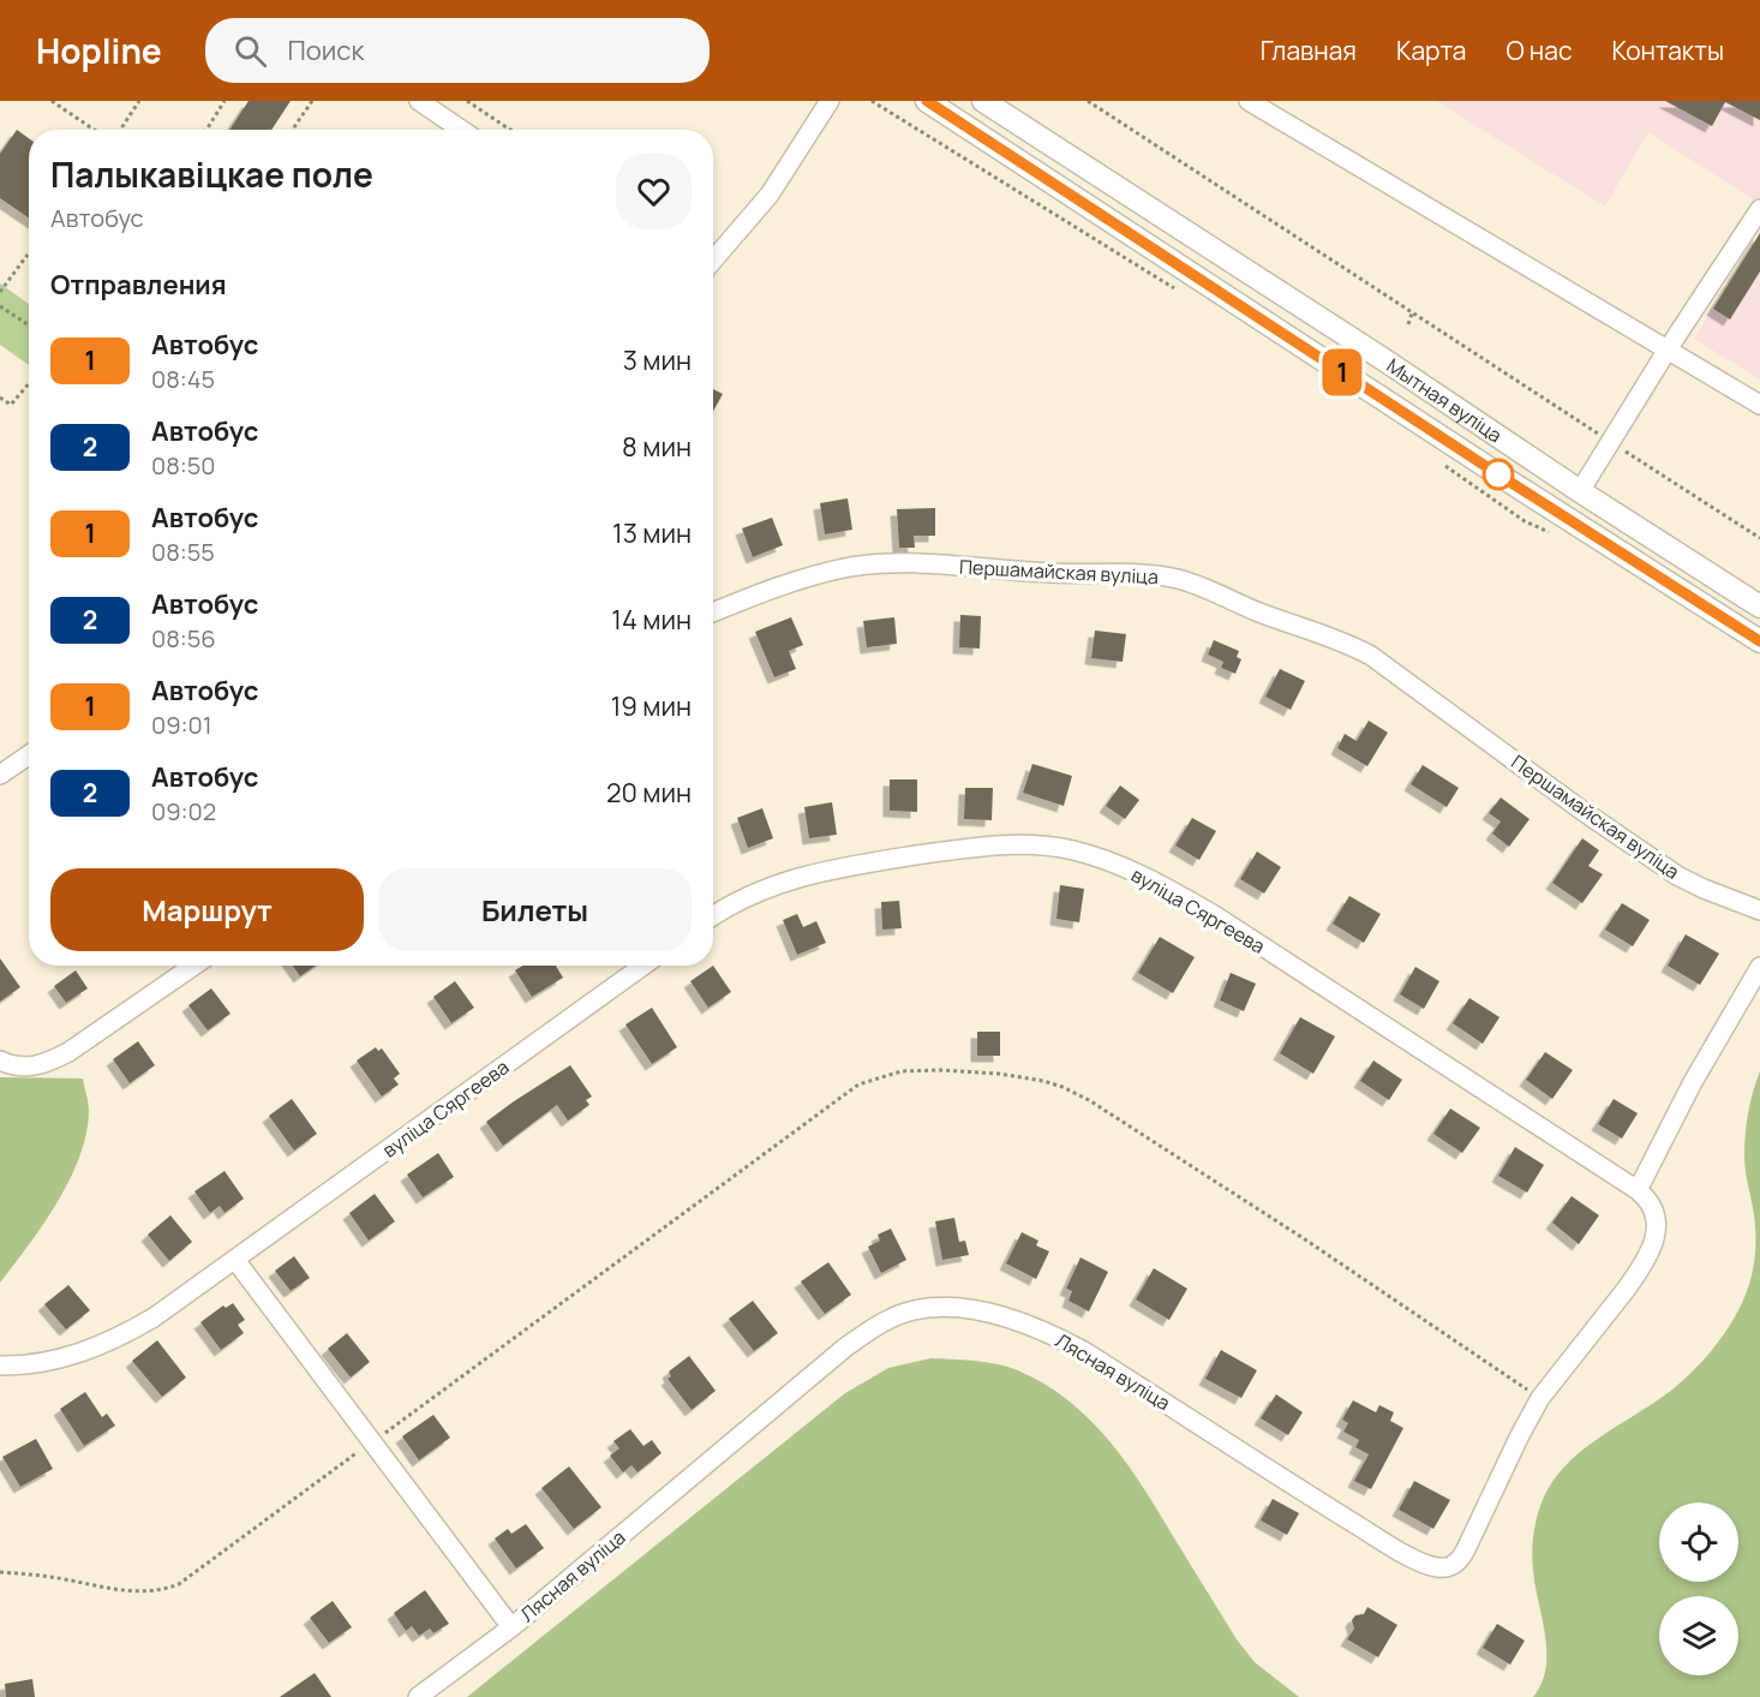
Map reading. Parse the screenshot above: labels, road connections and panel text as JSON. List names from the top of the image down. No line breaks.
{"streets":{"main road":["Мытная вуліца"],"street":["Першамайская вуліца","вуліца Сяргеева","Лясная вуліца"]},"lines":["bus line 1"],"page":{"header":"Hopline","search":"Поиск","nav":["Главная","Карта","О нас","Контакты"],"on_map":"1","heading":[["Палыкавіцкае поле","Автобус"],"Отправления"],"list":[{"mark":"1","name":"Автобус","note":"08:45","value":"3 мин"},{"mark":"2","name":"Автобус","note":"08:50","value":"8 мин"},{"mark":"1","name":"Автобус","note":"08:55","value":"13 мин"},{"mark":"2","name":"Автобус","note":"08:56","value":"14 мин"},{"mark":"1","name":"Автобус","note":"09:01","value":"19 мин"},{"mark":"2","name":"Автобус","note":"09:02","value":"20 мин"}],"buttons":["Маршрут","Билеты"]}}
